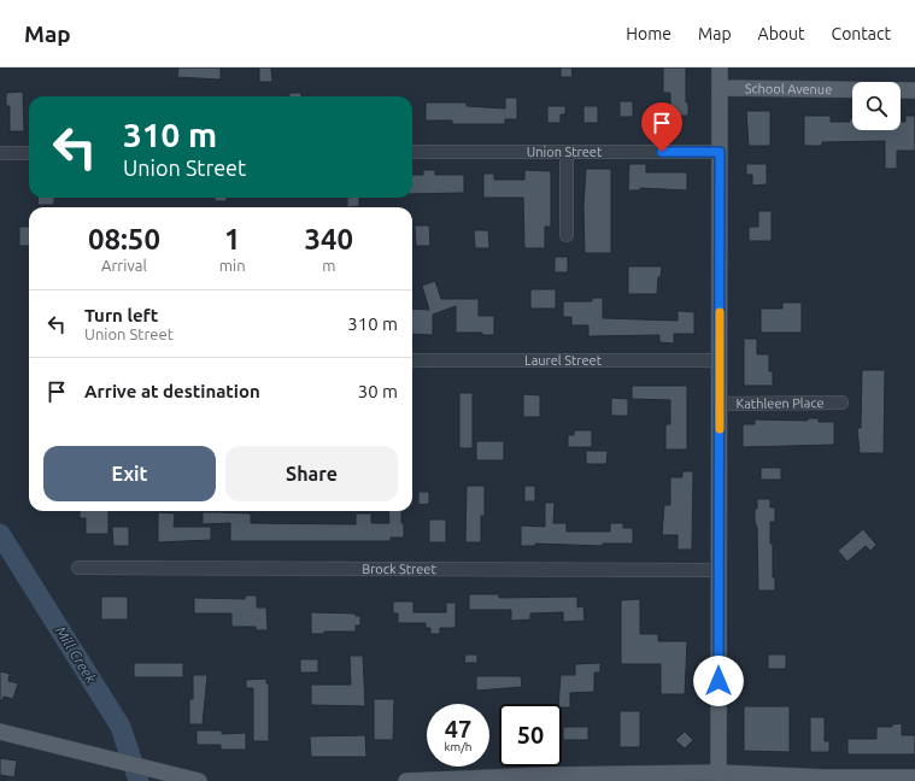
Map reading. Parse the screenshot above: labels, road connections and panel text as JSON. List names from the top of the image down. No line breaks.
{"streets":{"main road":["School Avenue"],"street":["Union Street","Laurel Street","Kathleen Place","Brock Street"]},"water":["Mill Creek"],"page":{"header":"Map","nav":["Home","Map","About","Contact"],"turn":["310 m","Union Street"],"eta":["08:50","Arrival","1","min","340","m"],"list":[{"name":"Turn left","note":"Union Street","value":"310 m"},{"name":"Arrive at destination","value":"30 m"}],"buttons":["Exit","Share"],"speed":"47 km/h","limit":"50"}}
